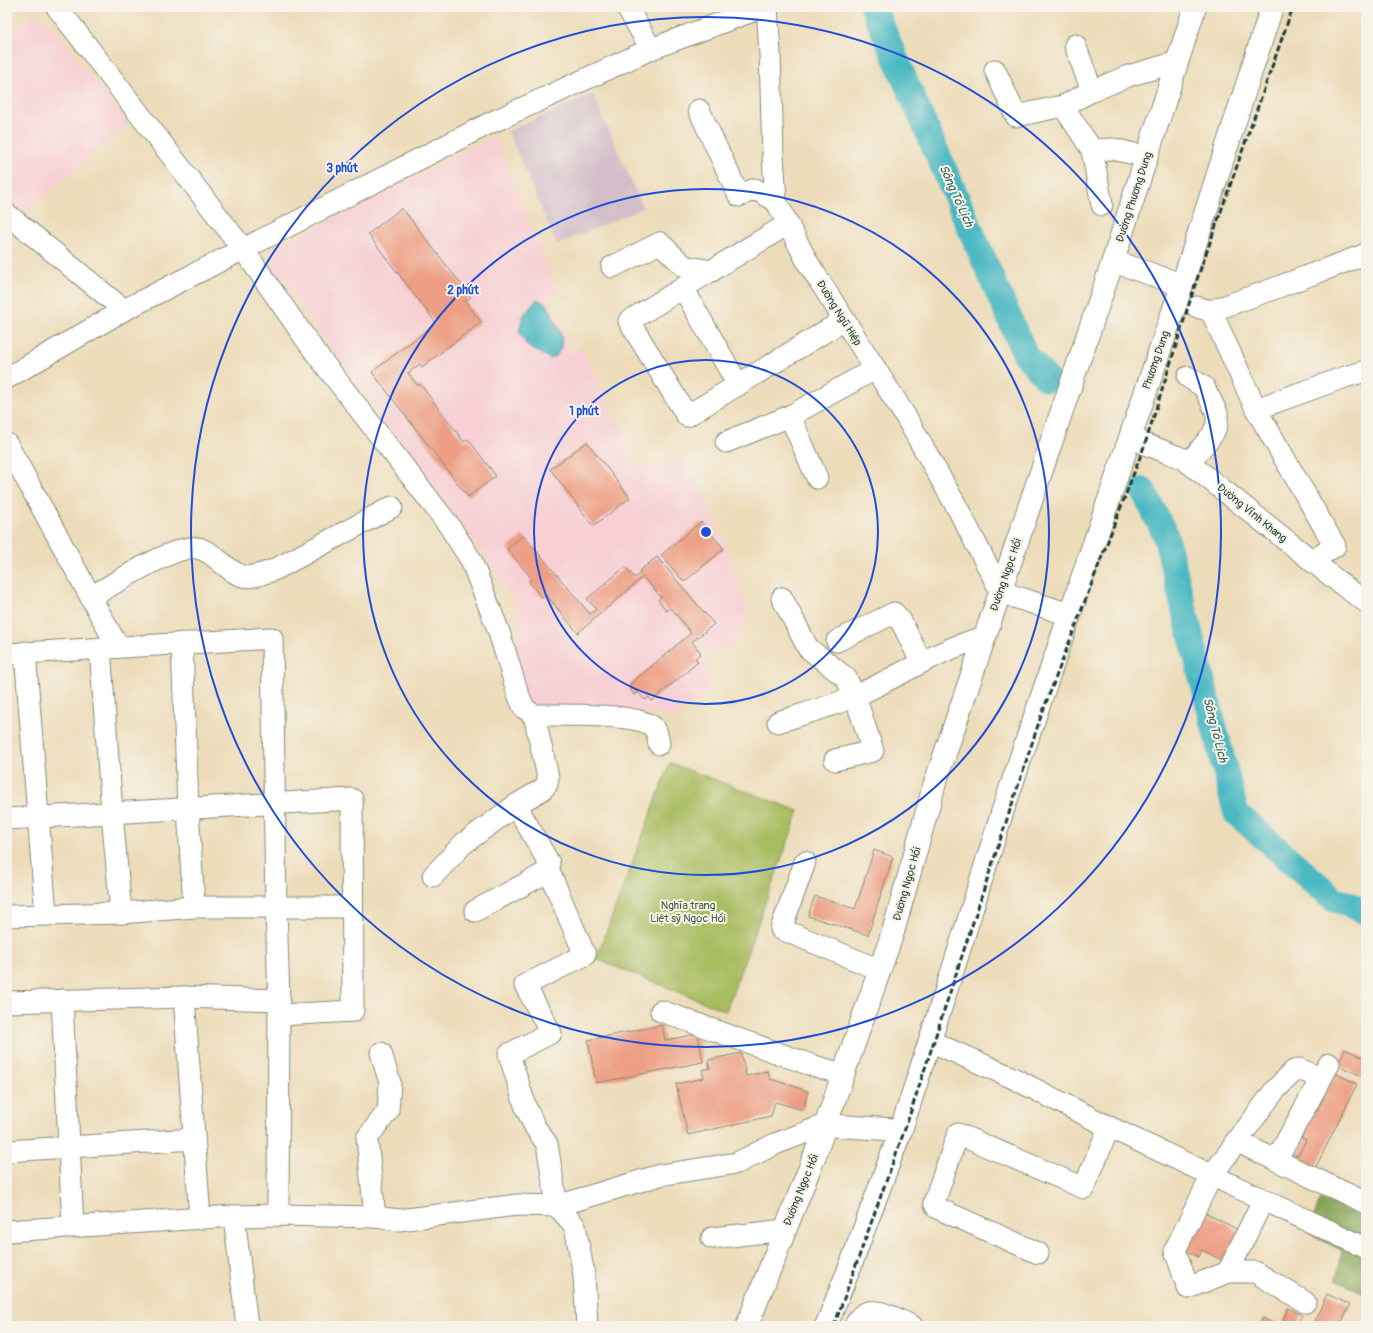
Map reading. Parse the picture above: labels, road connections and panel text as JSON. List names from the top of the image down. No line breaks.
{"streets":{"highway":["Đường Phương Dung","Phương Dung","Đường Ngọc Hồi"],"street":["Đường Ngũ Hiệp","Đường Vĩnh Khang"]},"crossings":[["Đường Phương Dung","Đường Ngọc Hồi"],["Đường Ngũ Hiệp","Đường Ngọc Hồi"],["Phương Dung","Đường Vĩnh Khang"]],"water":["Sông Tô Lịch"],"parks":["Nghĩa trang Liệt sỹ Ngọc Hồi"],"rings":["3 phút","2 phút","1 phút"]}
